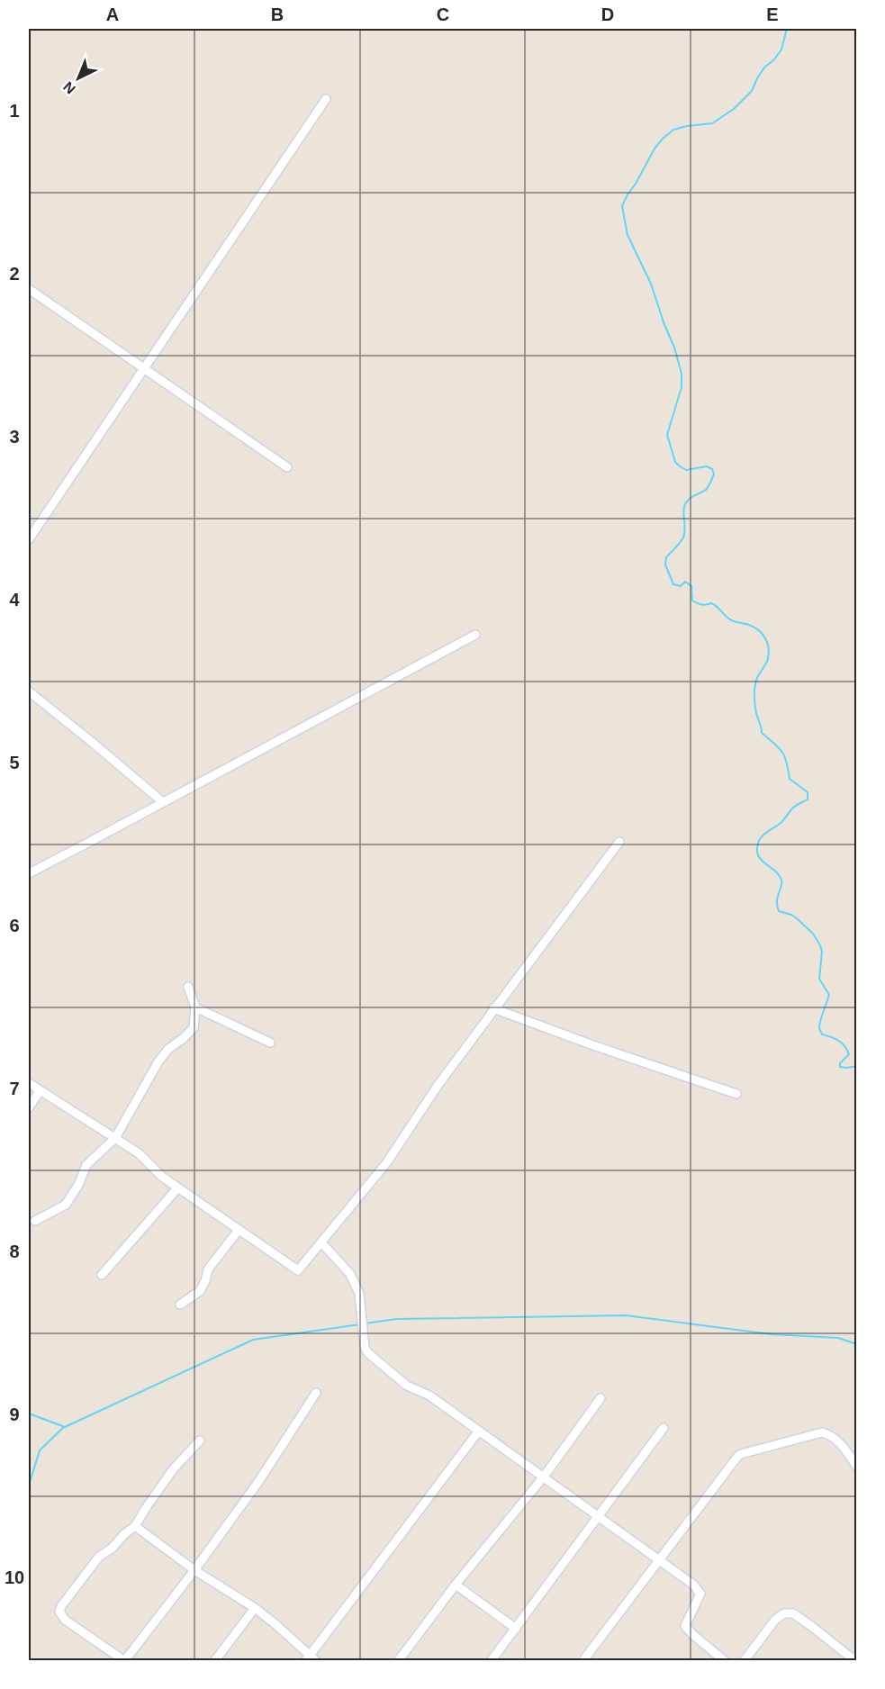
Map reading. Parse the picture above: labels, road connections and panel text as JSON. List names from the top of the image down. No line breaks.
{"north":"bottom left","grid":{"columns":["A","B","C","D","E"],"rows":["1","2","3","4","5","6","7","8","9","10"]}}
